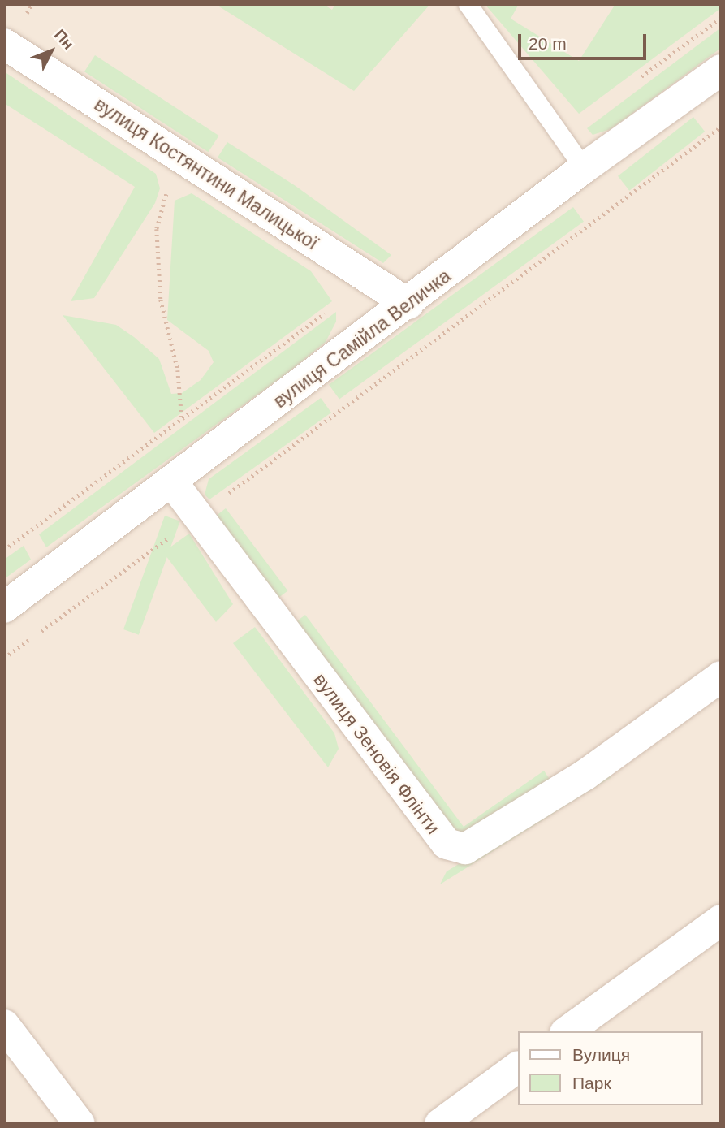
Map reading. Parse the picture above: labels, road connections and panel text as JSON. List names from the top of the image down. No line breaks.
{"streets":{"street":["вулиця Костянтини Малицької","вулиця Самійла Величка","вулиця Зеновія Флінти"]},"crossings":[["вулиця Костянтини Малицької","вулиця Самійла Величка"],["вулиця Самійла Величка","вулиця Зеновія Флінти"]],"legend":["Вулиця","Парк"],"scale_bar":"20 m","north":"top right"}
